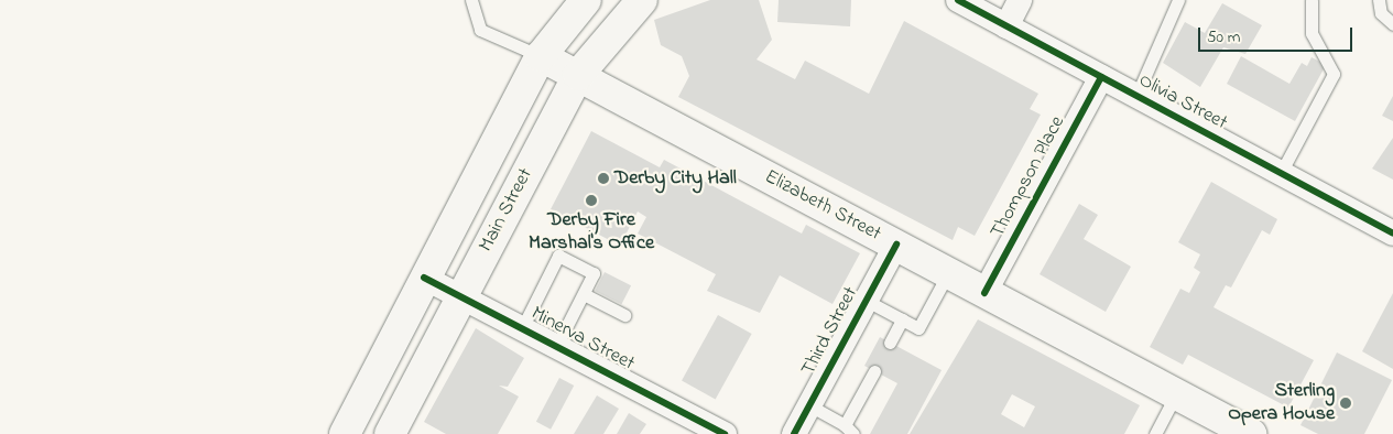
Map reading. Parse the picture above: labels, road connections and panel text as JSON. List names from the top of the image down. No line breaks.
{"streets":{"main road":["Elizabeth Street","Main Street"],"street":["Olivia Street","Thompson Place","Third Street","Minerva Street"]},"crossings":[["Olivia Street","Thompson Place"],["Thompson Place","Elizabeth Street"],["Elizabeth Street","Main Street"],["Elizabeth Street","Third Street"],["Main Street","Minerva Street"]],"places":["Derby City Hall","Derby Fire Marshal's Office","Sterling Opera House"],"scale_bar":"50 m"}
